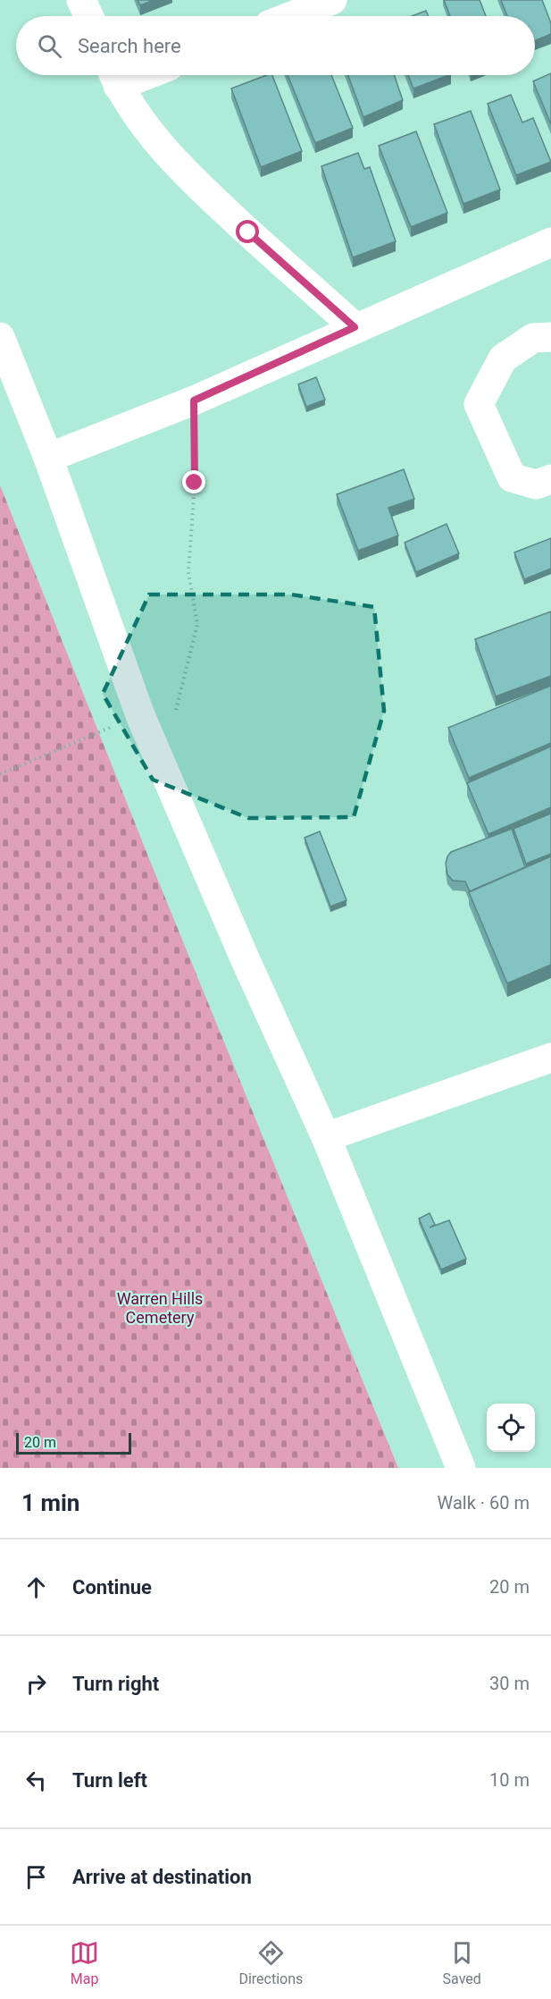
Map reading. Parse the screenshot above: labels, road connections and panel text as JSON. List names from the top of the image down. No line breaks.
{"parks":["Warren Hills Cemetery"],"scale_bar":"20 m","page":{"search":"Search here","scale":"20 m","heading":["1 min","Walk · 60 m"],"list":[["Continue","20 m"],["Turn right","30 m"],["Turn left","10 m"],"Arrive at destination"],"nav":["Map","Directions","Saved"]}}
